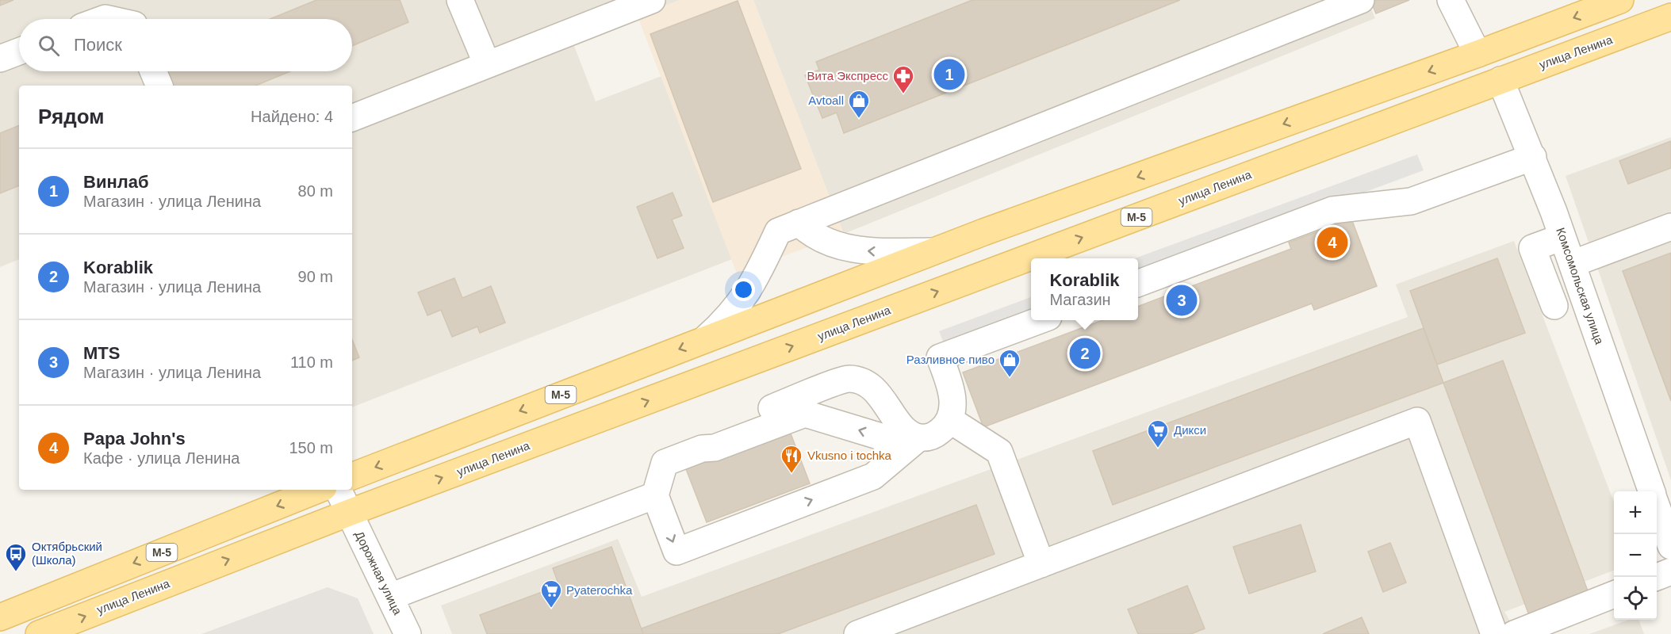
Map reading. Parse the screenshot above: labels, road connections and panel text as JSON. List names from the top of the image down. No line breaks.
{"streets":{"main road":["улица Ленина","М-5"],"street":["Комсомольская улица","Дорожная улица"]},"crossings":[["улица Ленина","Комсомольская улица"],["улица Ленина","Дорожная улица"]],"places":{"pharmacy":["Вита Экспресс"],"shop":["Avtoall","Разливное пиво"],"supermarket":["Дикси","Pyaterochka"],"restaurant":["Vkusno i tochka"],"bus stop":["Октябрьский (Школа)"]},"page":{"search":"Поиск","pins":["1","4","3","2"],"heading":["Рядом","Найдено: 4"],"list":[{"mark":"1","name":"Винлаб","note":"Магазин · улица Ленина","value":"80 m"},{"mark":"2","name":"Korablik","note":"Магазин · улица Ленина","value":"90 m"},{"mark":"3","name":"MTS","note":"Магазин · улица Ленина","value":"110 m"},{"mark":"4","name":"Papa John's","note":"Кафе · улица Ленина","value":"150 m"}],"popup":["Korablik","Магазин"],"map_buttons":["+","−"]}}
